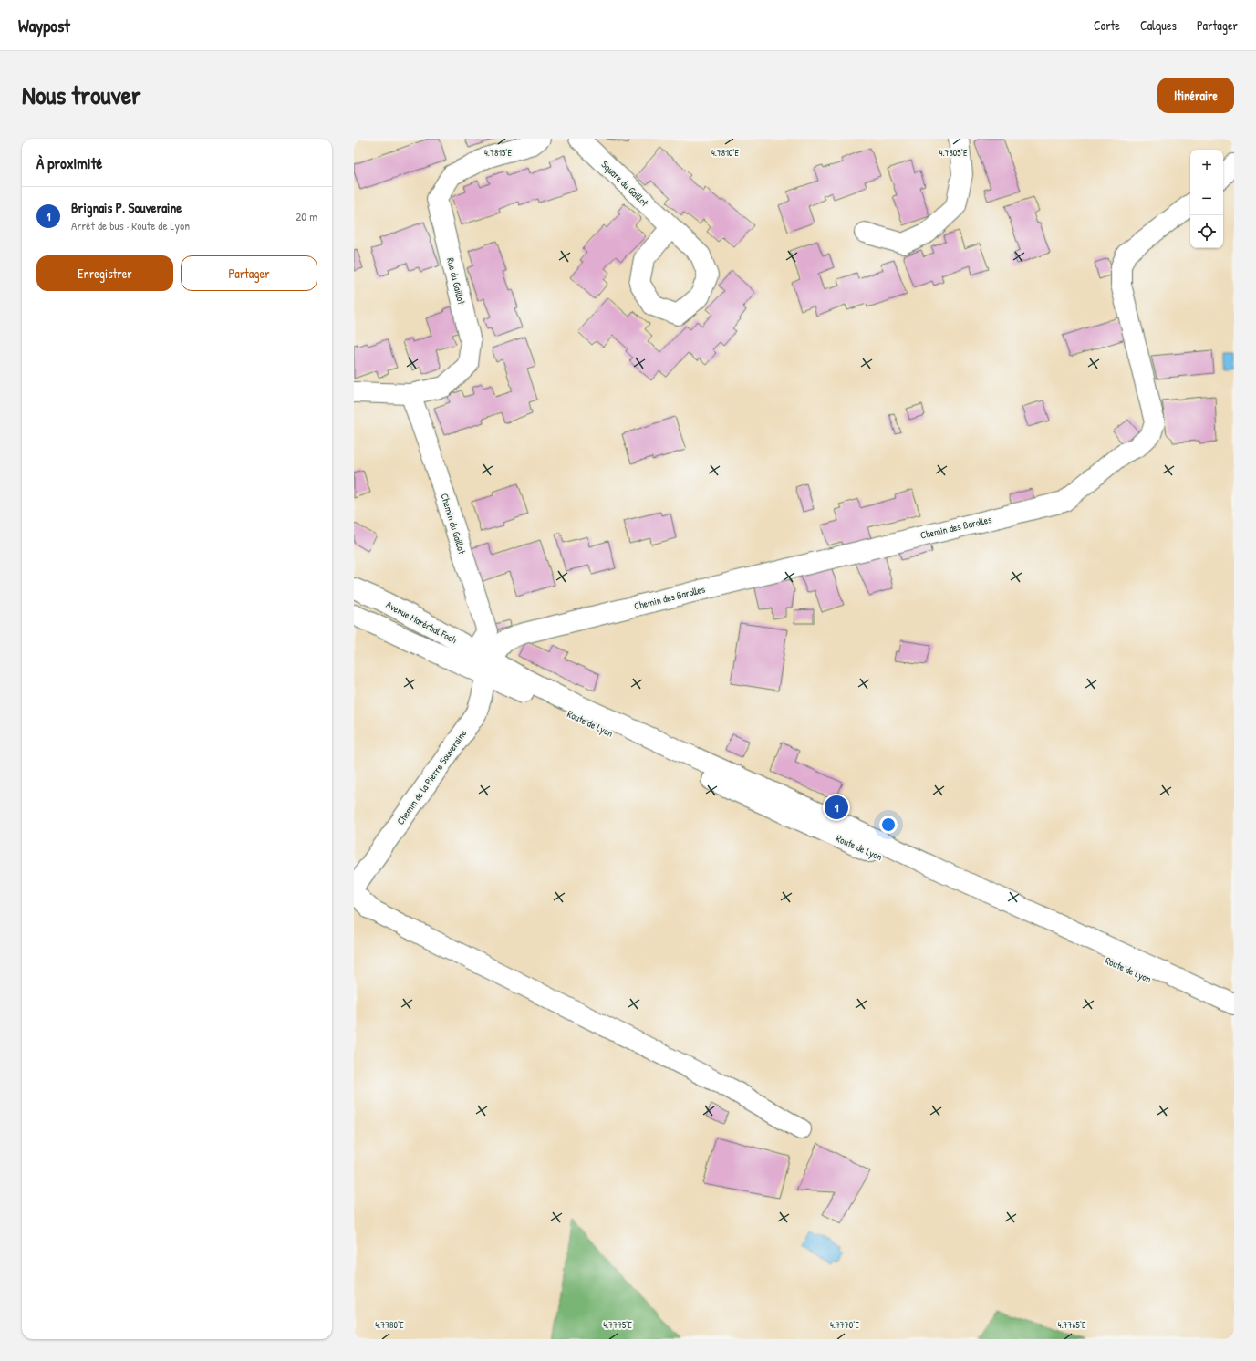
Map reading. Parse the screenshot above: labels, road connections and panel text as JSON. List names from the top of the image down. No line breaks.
{"streets":{"street":["Square du Gaillot","Rue du Gaillot","Chemin du Gaillot","Chemin des Barolles","Avenue Maréchal Foch","Route de Lyon","Chemin de la Pierre Souveraine"]},"crossings":[["Rue du Gaillot","Chemin du Gaillot"],["Chemin du Gaillot","Chemin des Barolles"],["Chemin du Gaillot","Avenue Maréchal Foch"],["Chemin du Gaillot","Route de Lyon"],["Chemin du Gaillot","Chemin de la Pierre Souveraine"],["Chemin des Barolles","Avenue Maréchal Foch"],["Chemin des Barolles","Route de Lyon"],["Chemin des Barolles","Chemin de la Pierre Souveraine"],["Avenue Maréchal Foch","Route de Lyon"],["Avenue Maréchal Foch","Chemin de la Pierre Souveraine"],["Route de Lyon","Chemin de la Pierre Souveraine"]],"page":{"header":"Waypost","nav":["Carte","Calques","Partager"],"title":"Nous trouver","buttons":["Itinéraire",["Enregistrer","Partager"]],"heading":"À proximité","map_buttons":["+","−"],"list":[{"mark":"1","name":"Brignais P. Souveraine","note":"Arrêt de bus · Route de Lyon","value":"20 m"}],"pins":"1"},"coordinates":["4.7815°E","4.7810°E","4.7805°E","4.7780°E","4.7775°E","4.7770°E","4.7765°E"]}
